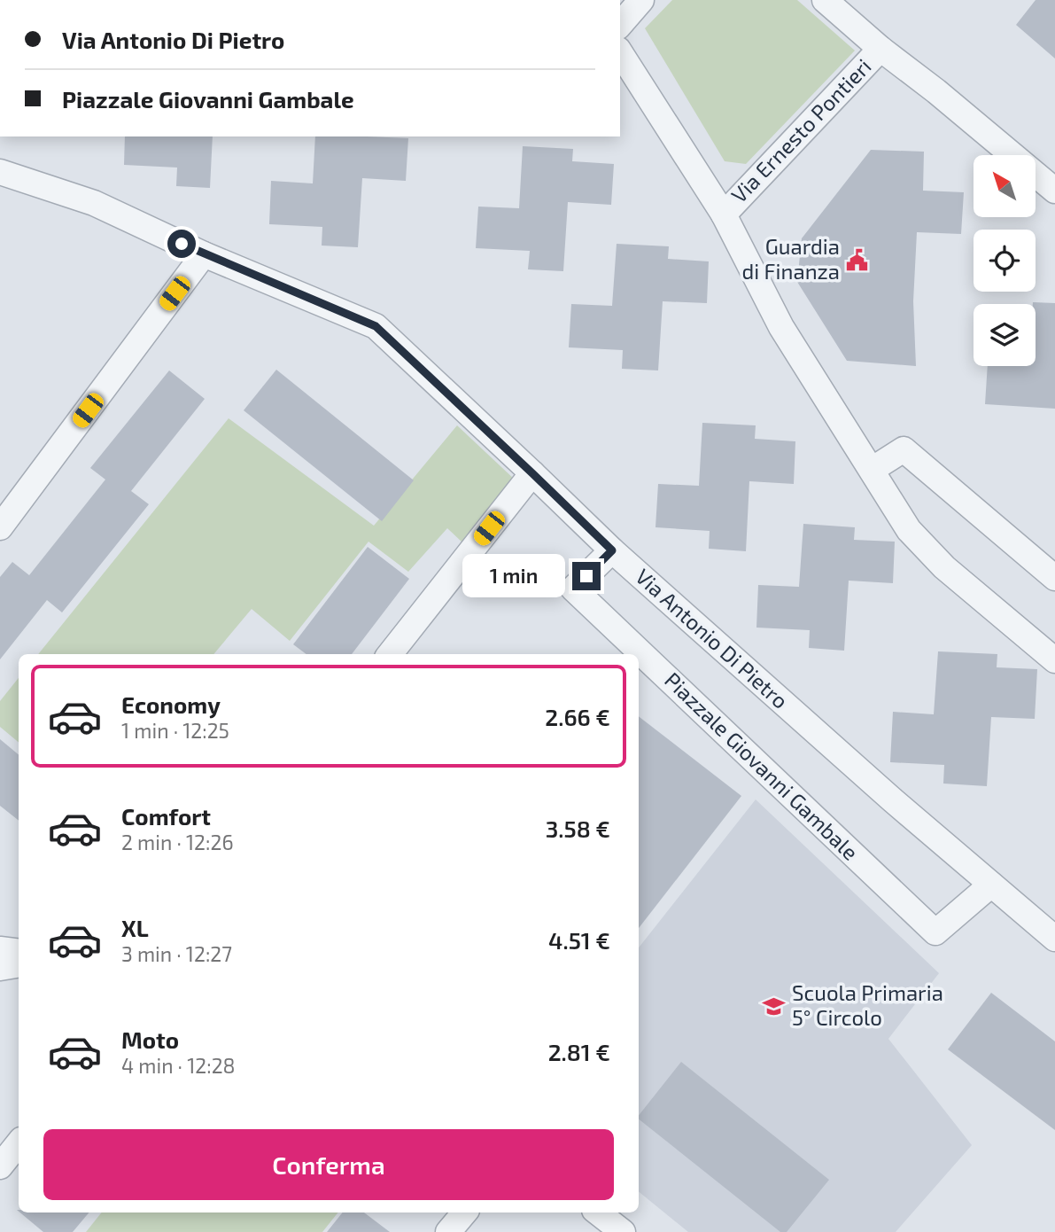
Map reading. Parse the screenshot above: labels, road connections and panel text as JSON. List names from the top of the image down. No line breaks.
{"streets":{"street":["Via Ernesto Pontieri","Via Antonio Di Pietro","Piazzale Giovanni Gambale"]},"crossings":[["Via Antonio Di Pietro","Piazzale Giovanni Gambale"]],"places":{"public building":["Guardia di Finanza"],"school or university":["Scuola Primaria 5° Circolo"]},"north":"top left","page":{"banner":["Via Antonio Di Pietro","Piazzale Giovanni Gambale"],"bubble":"1 min","list":[{"name":"Economy","note":"1 min · 12:25","value":"2.66 €"},{"name":"Comfort","note":"2 min · 12:26","value":"3.58 €"},{"name":"XL","note":"3 min · 12:27","value":"4.51 €"},{"name":"Moto","note":"4 min · 12:28","value":"2.81 €"}],"buttons":"Conferma"}}
